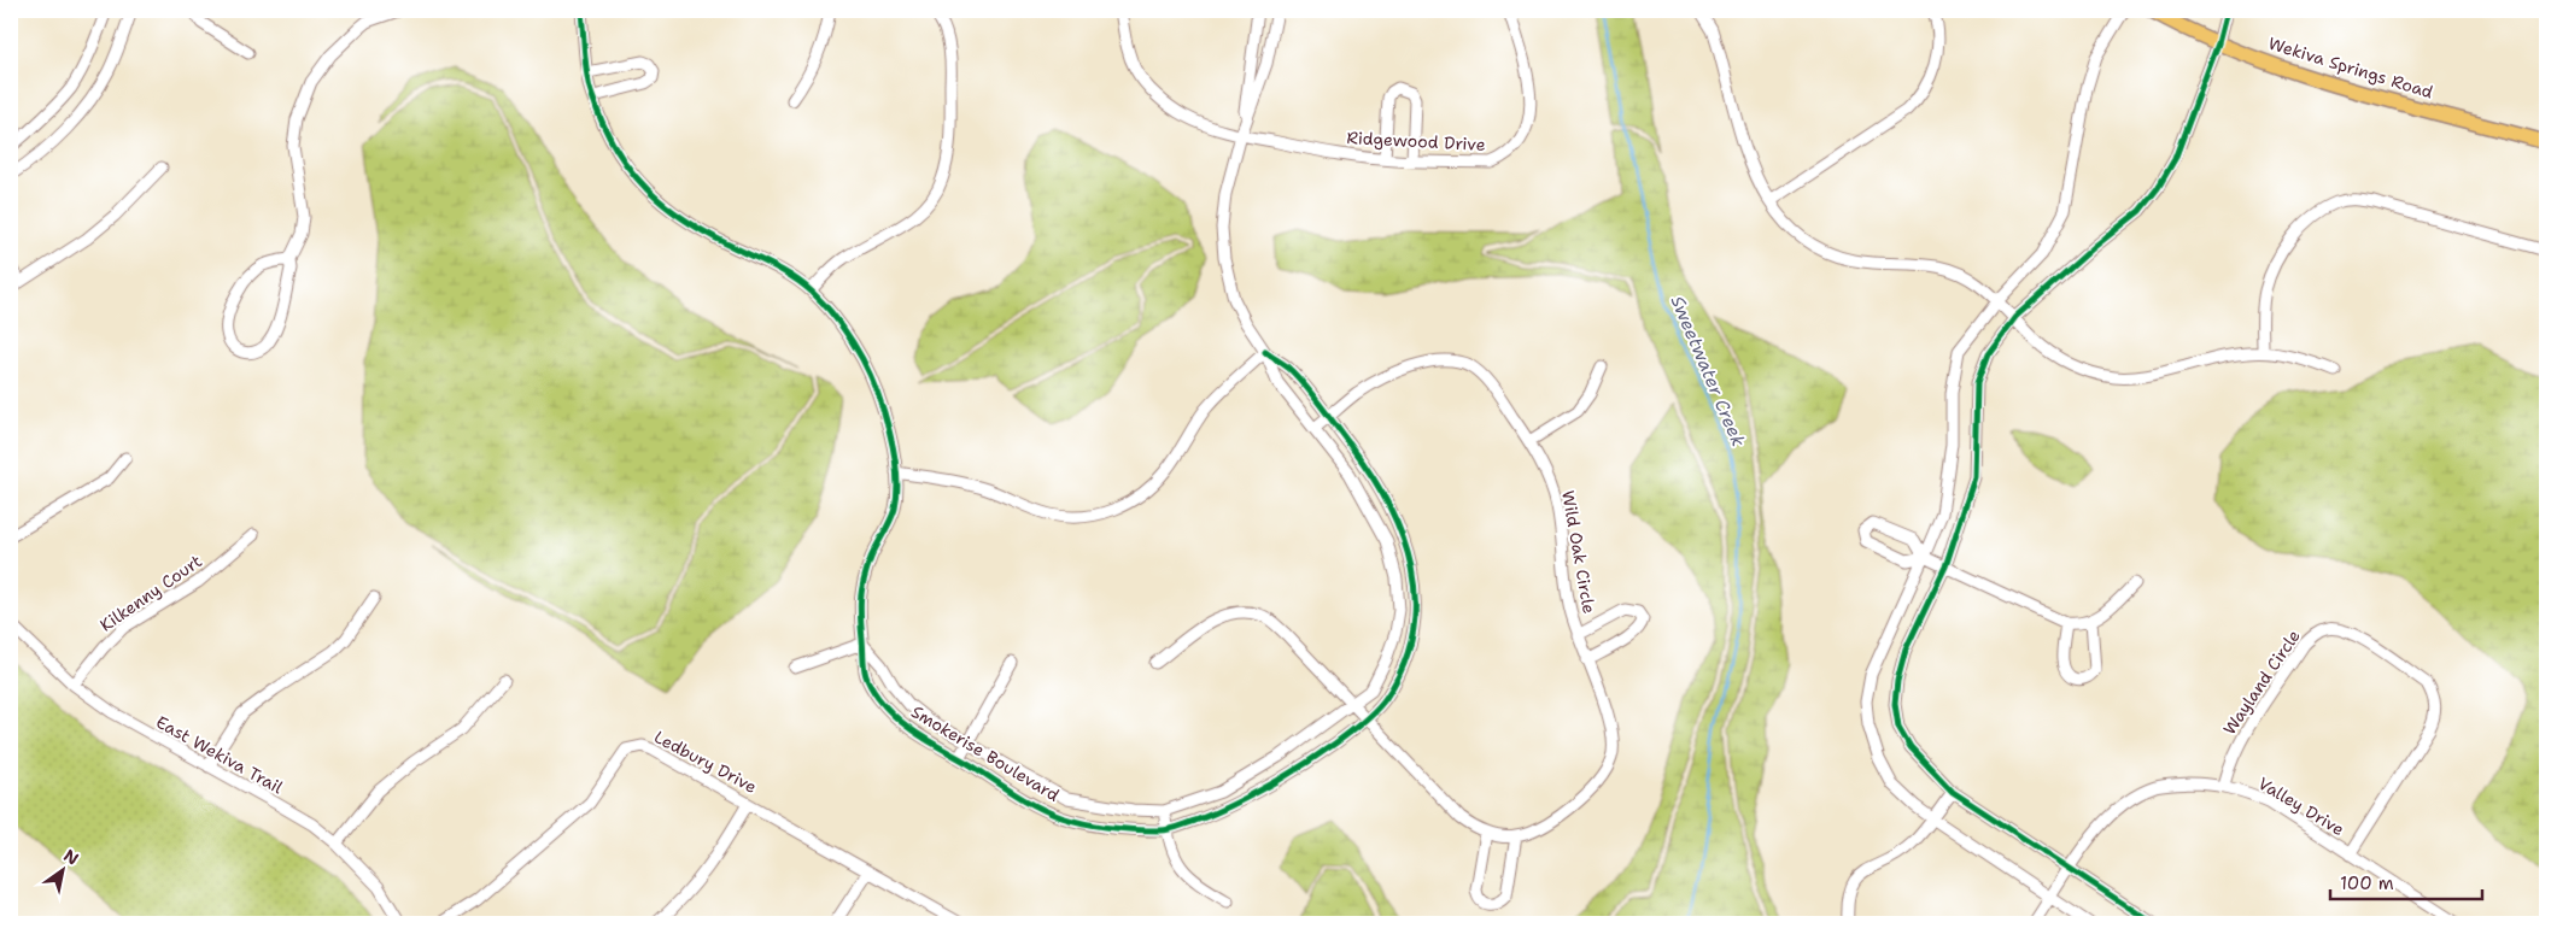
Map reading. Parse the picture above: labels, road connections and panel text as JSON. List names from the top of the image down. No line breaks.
{"streets":{"main road":["Wekiva Springs Road"],"street":["Ridgewood Drive","Wild Oak Circle","Kilkenny Court","Wayland Circle","Smokerise Boulevard","East Wekiva Trail","Ledbury Drive","Valley Drive"]},"crossings":[["Wild Oak Circle","Smokerise Boulevard"],["Kilkenny Court","East Wekiva Trail"],["Wayland Circle","Valley Drive"]],"water":["Sweetwater Creek"],"scale_bar":"100 m","north":"top right"}
